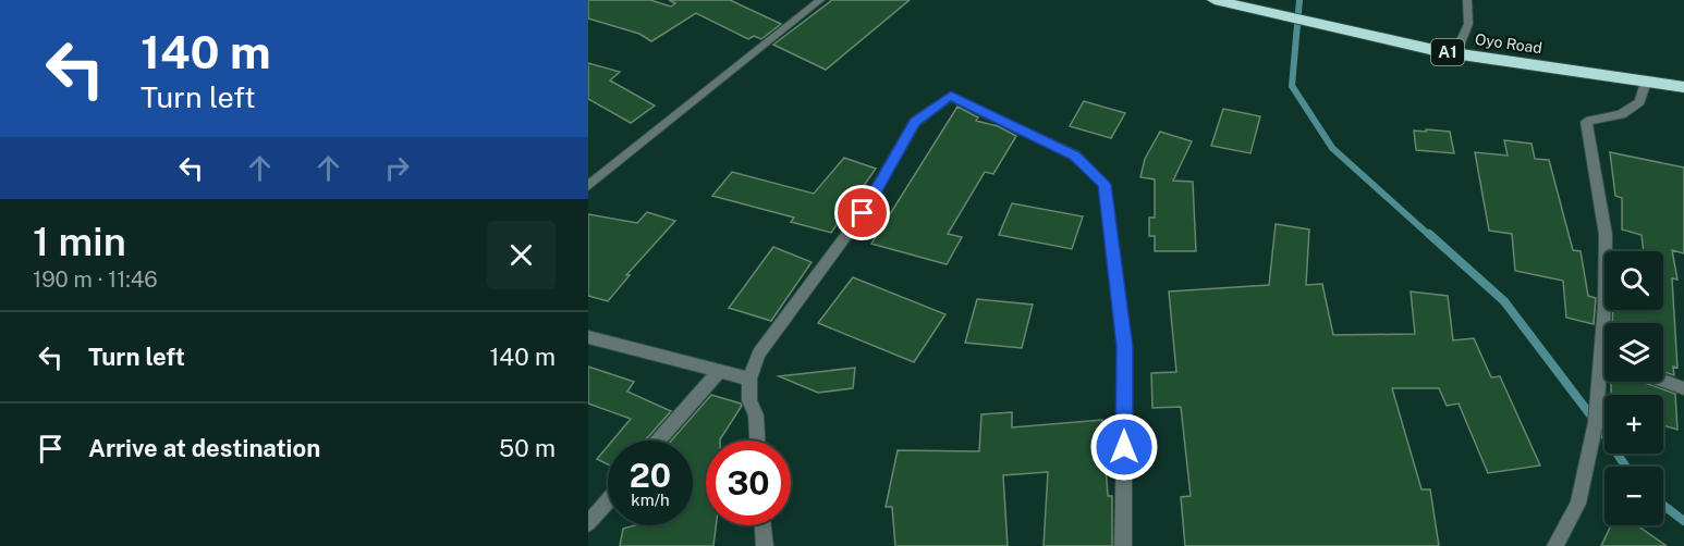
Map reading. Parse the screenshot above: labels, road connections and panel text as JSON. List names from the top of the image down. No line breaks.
{"streets":{"highway":["Oyo Road","A1"]},"page":{"turn":["140 m","Turn left"],"heading":["1 min","190 m · 11:46"],"map_buttons":["+","−"],"list":[{"name":"Turn left","value":"140 m"},{"name":"Arrive at destination","value":"50 m"}],"speed":"20 km/h","limit":"30"}}
